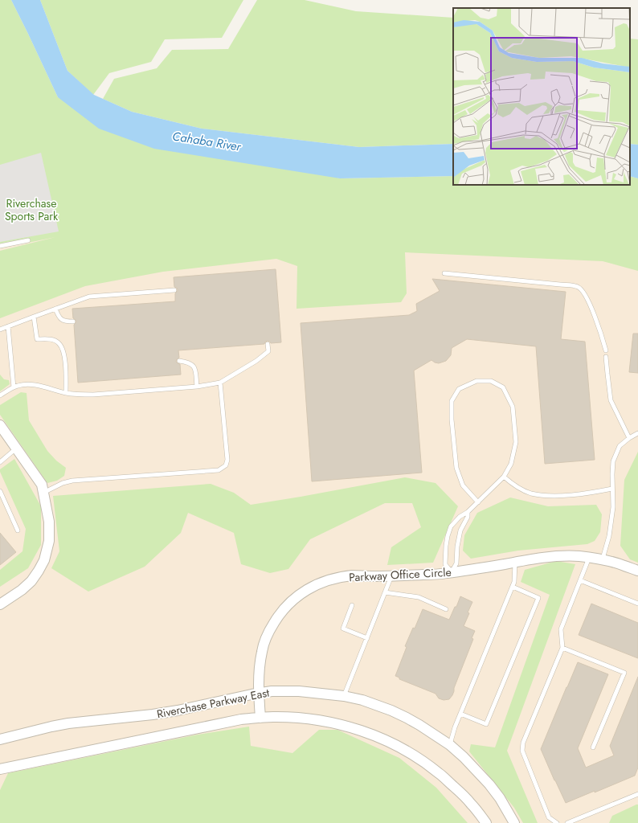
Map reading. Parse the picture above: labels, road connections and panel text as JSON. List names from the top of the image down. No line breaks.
{"streets":{"street":["Parkway Office Circle","Riverchase Parkway East"]},"crossings":[["Parkway Office Circle","Riverchase Parkway East"]],"water":["Cahaba River"],"parks":["Riverchase Sports Park"]}
